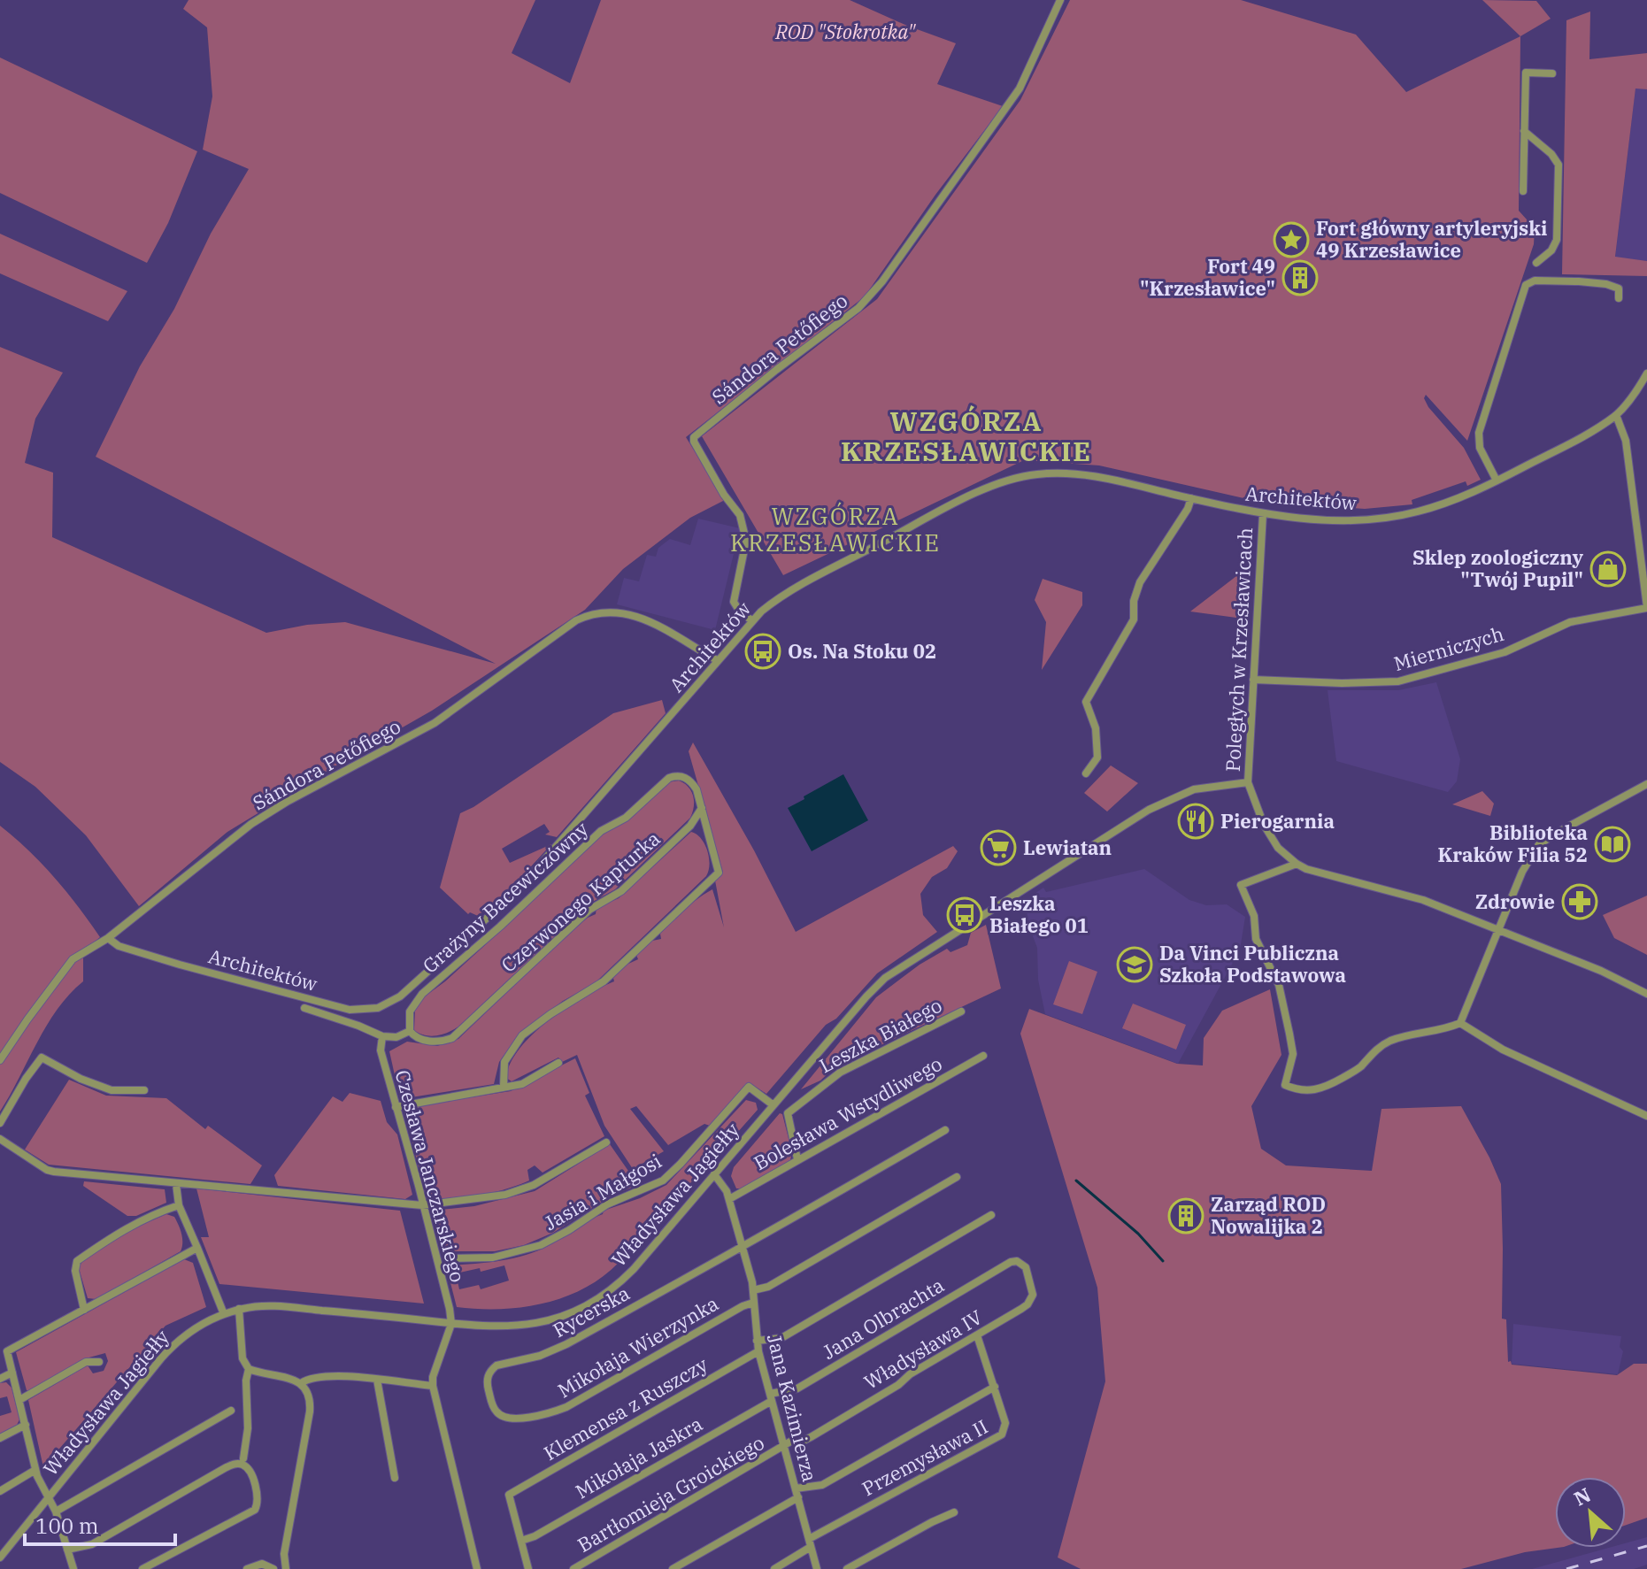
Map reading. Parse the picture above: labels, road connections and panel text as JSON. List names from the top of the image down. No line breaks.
{"streets":{"street":["Sándora Petőfiego","Architektów","Mierniczych","Poległych w Krzesławicach","Grażyny Bacewiczówny","Czerwonego Kapturka","Leszka Białego","Bolesława Wstydliwego","Czesława Janczarskiego","Jasia i Małgosi","Władysława Jagiełły","Rycerska","Jana Olbrachta","Mikołaja Wierzynka","Władysława IV","Jana Kazimierza","Klemensa z Ruszczy","Mikołaja Jaskra","Przemysława II","Bartłomieja Groickiego"]},"crossings":[["Sándora Petőfiego","Architektów"],["Architektów","Poległych w Krzesławicach"],["Mierniczych","Poległych w Krzesławicach"],["Poległych w Krzesławicach","Władysława Jagiełły"],["Grażyny Bacewiczówny","Czerwonego Kapturka"],["Czerwonego Kapturka","Czesława Janczarskiego"],["Leszka Białego","Bolesława Wstydliwego"],["Bolesława Wstydliwego","Jana Kazimierza"],["Czesława Janczarskiego","Władysława Jagiełły"],["Jasia i Małgosi","Władysława Jagiełły"],["Władysława Jagiełły","Jana Kazimierza"],["Rycerska","Mikołaja Wierzynka"],["Rycerska","Jana Kazimierza"],["Jana Olbrachta","Władysława IV"],["Jana Olbrachta","Jana Kazimierza"],["Jana Olbrachta","Mikołaja Jaskra"],["Mikołaja Wierzynka","Jana Kazimierza"],["Władysława IV","Jana Kazimierza"],["Władysława IV","Przemysława II"],["Władysława IV","Bartłomieja Groickiego"],["Jana Kazimierza","Klemensa z Ruszczy"],["Jana Kazimierza","Mikołaja Jaskra"],["Jana Kazimierza","Przemysława II"],["Jana Kazimierza","Bartłomieja Groickiego"],["Klemensa z Ruszczy","Mikołaja Jaskra"]],"districts":["WZGÓRZA KRZESŁAWICKIE","WZGÓRZA KRZESŁAWICKIE"],"parks":["ROD \"Stokrotka\""],"places":{"place":["Fort główny artyleryjski 49 Krzesławice"],"building":["Fort 49 \"Krzesławice\"","Zarząd ROD Nowalijka 2"],"shop":["Sklep zoologiczny \"Twój Pupil\""],"bus stop":["Os. Na Stoku 02","Leszka Białego 01"],"restaurant":["Pierogarnia"],"library":["Biblioteka Kraków Filia 52"],"supermarket":["Lewiatan"],"pharmacy":["Zdrowie"],"school or university":["Da Vinci Publiczna Szkoła Podstawowa"]},"scale_bar":"100 m","north":"top left"}
